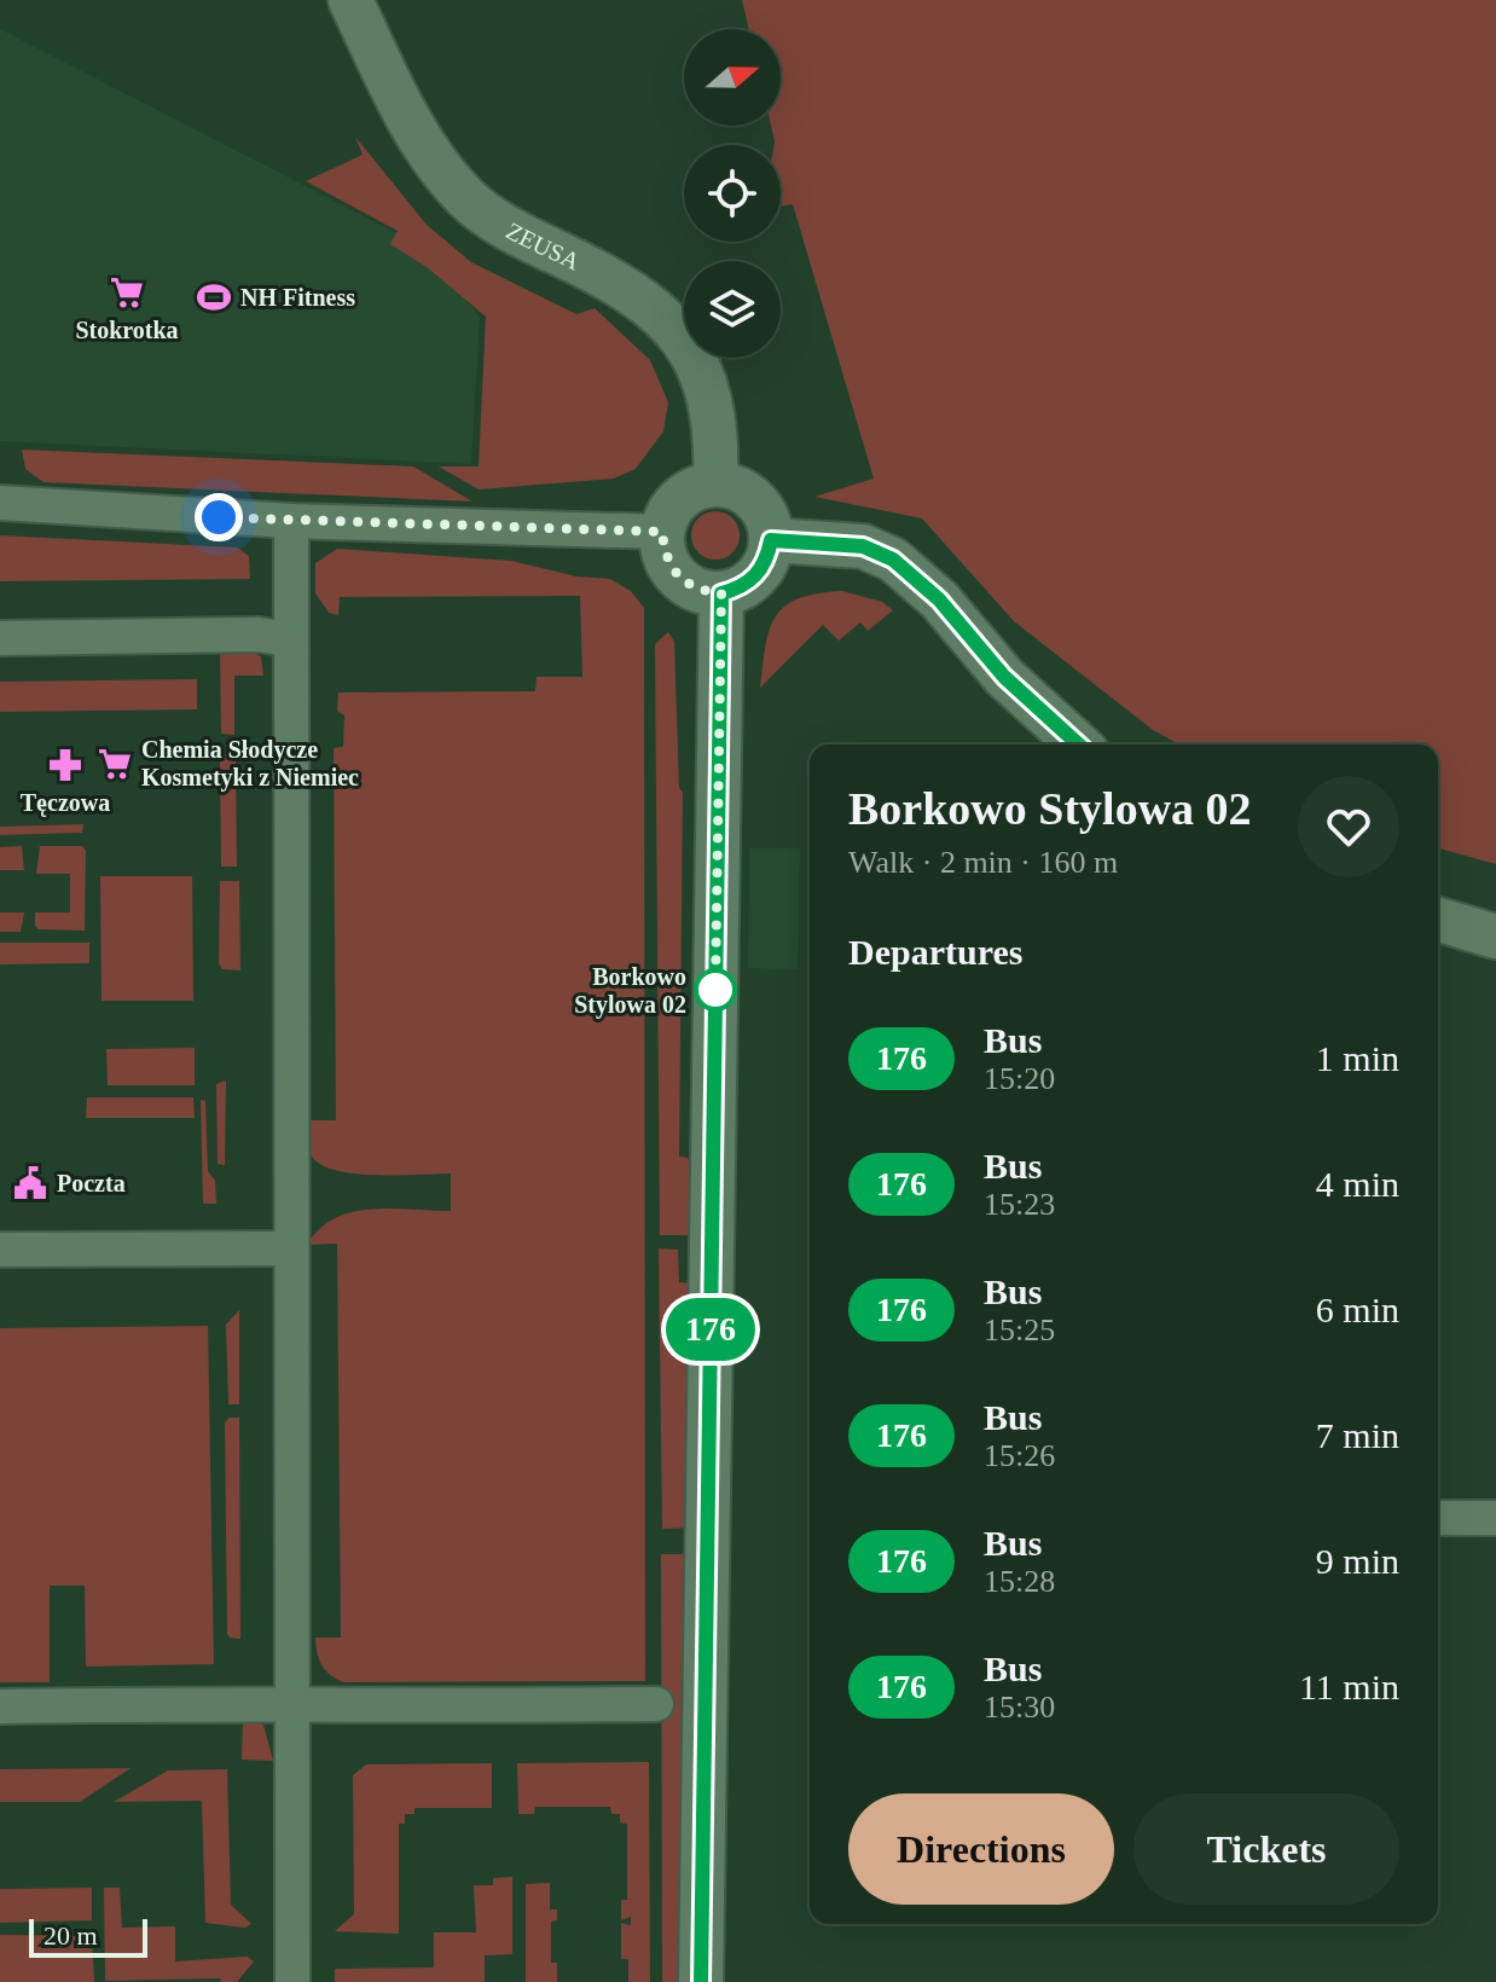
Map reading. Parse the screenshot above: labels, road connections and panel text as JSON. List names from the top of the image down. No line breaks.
{"streets":{"street":["ZEUSA"]},"places":{"supermarket":["Stokrotka","Chemia Słodycze Kosmetyki z Niemiec"],"sports":["NH Fitness"],"pharmacy":["Tęczowa"],"other":["Borkowo Stylowa 02"],"public building":["Poczta"]},"lines":["bus line 176"],"scale_bar":"20 m","north":"right","page":{"on_map":"176","heading":[["Borkowo Stylowa 02","Walk · 2 min · 160 m"],"Departures"],"list":[{"mark":"176","name":"Bus","note":"15:20","value":"1 min"},{"mark":"176","name":"Bus","note":"15:23","value":"4 min"},{"mark":"176","name":"Bus","note":"15:25","value":"6 min"},{"mark":"176","name":"Bus","note":"15:26","value":"7 min"},{"mark":"176","name":"Bus","note":"15:28","value":"9 min"},{"mark":"176","name":"Bus","note":"15:30","value":"11 min"}],"buttons":["Directions","Tickets"],"scale":"20 m"}}
